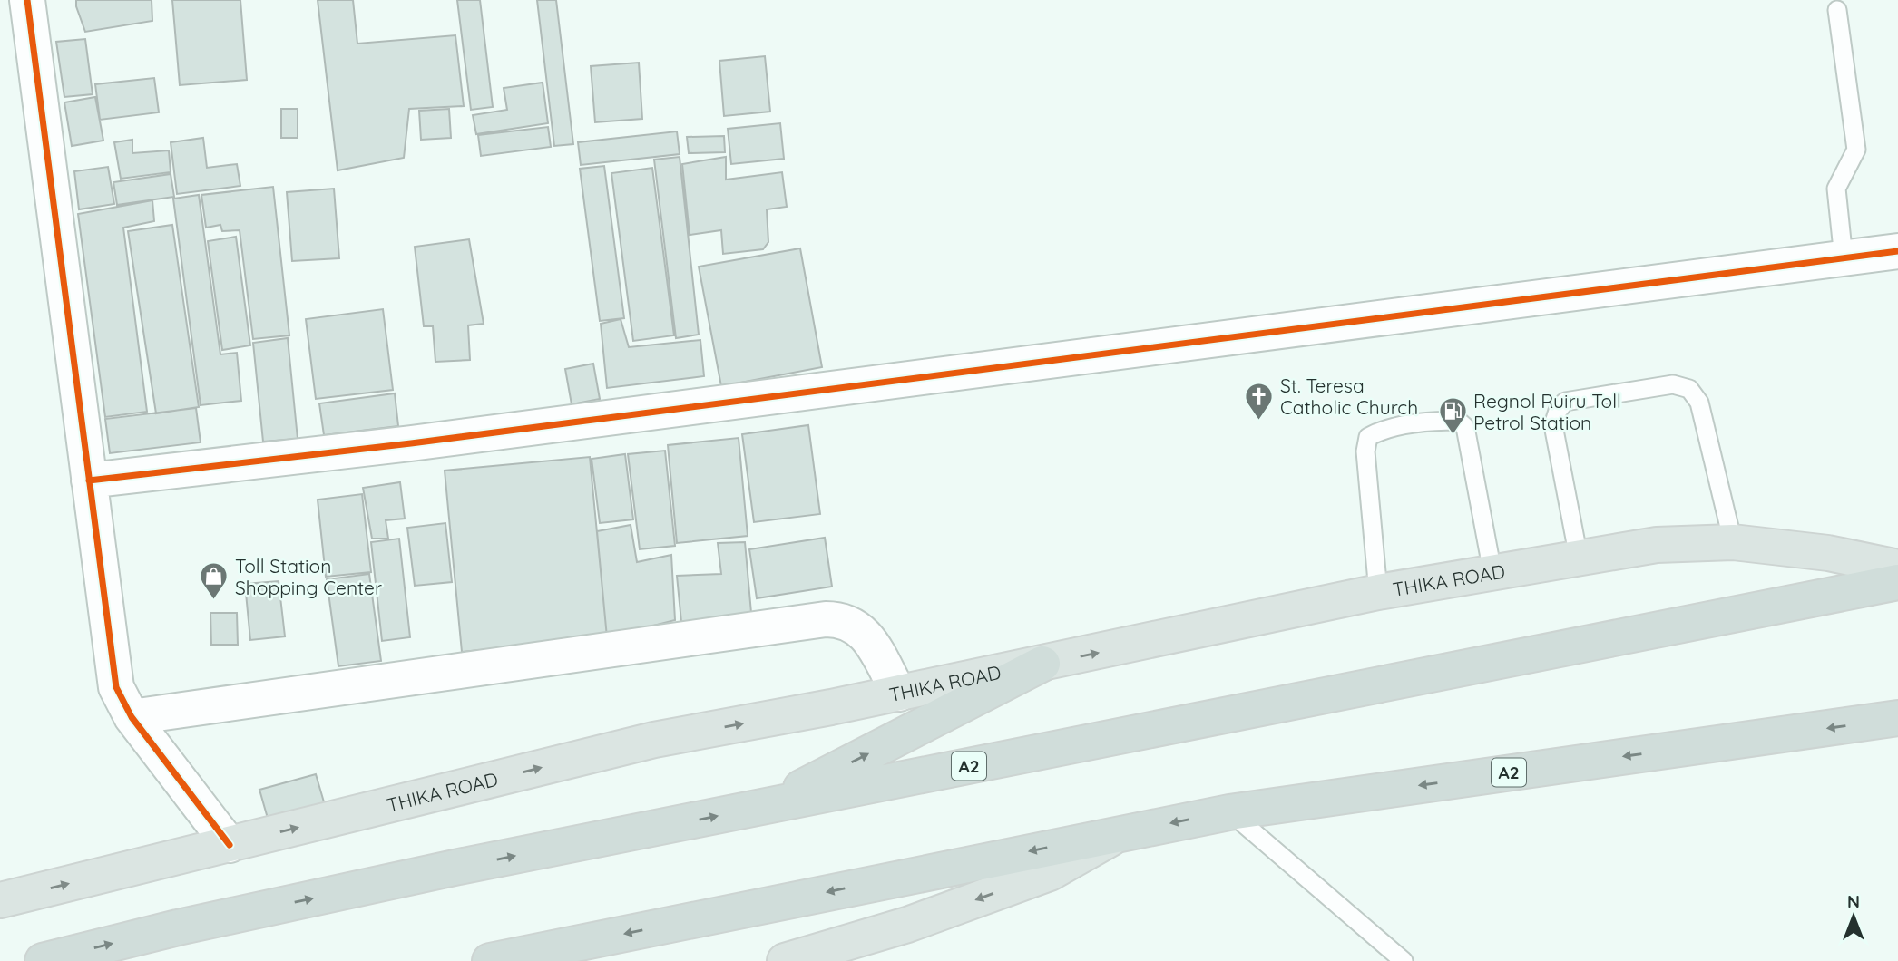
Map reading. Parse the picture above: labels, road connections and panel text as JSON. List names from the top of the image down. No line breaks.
{"streets":{"highway":["A2"],"main road":["THIKA ROAD"]},"one_way":["THIKA ROAD"],"places":{"church":["St. Teresa Catholic Church"],"fuel station":["Regnol Ruiru Toll Petrol Station"],"shop":["Toll Station Shopping Center"]},"north":"top"}
